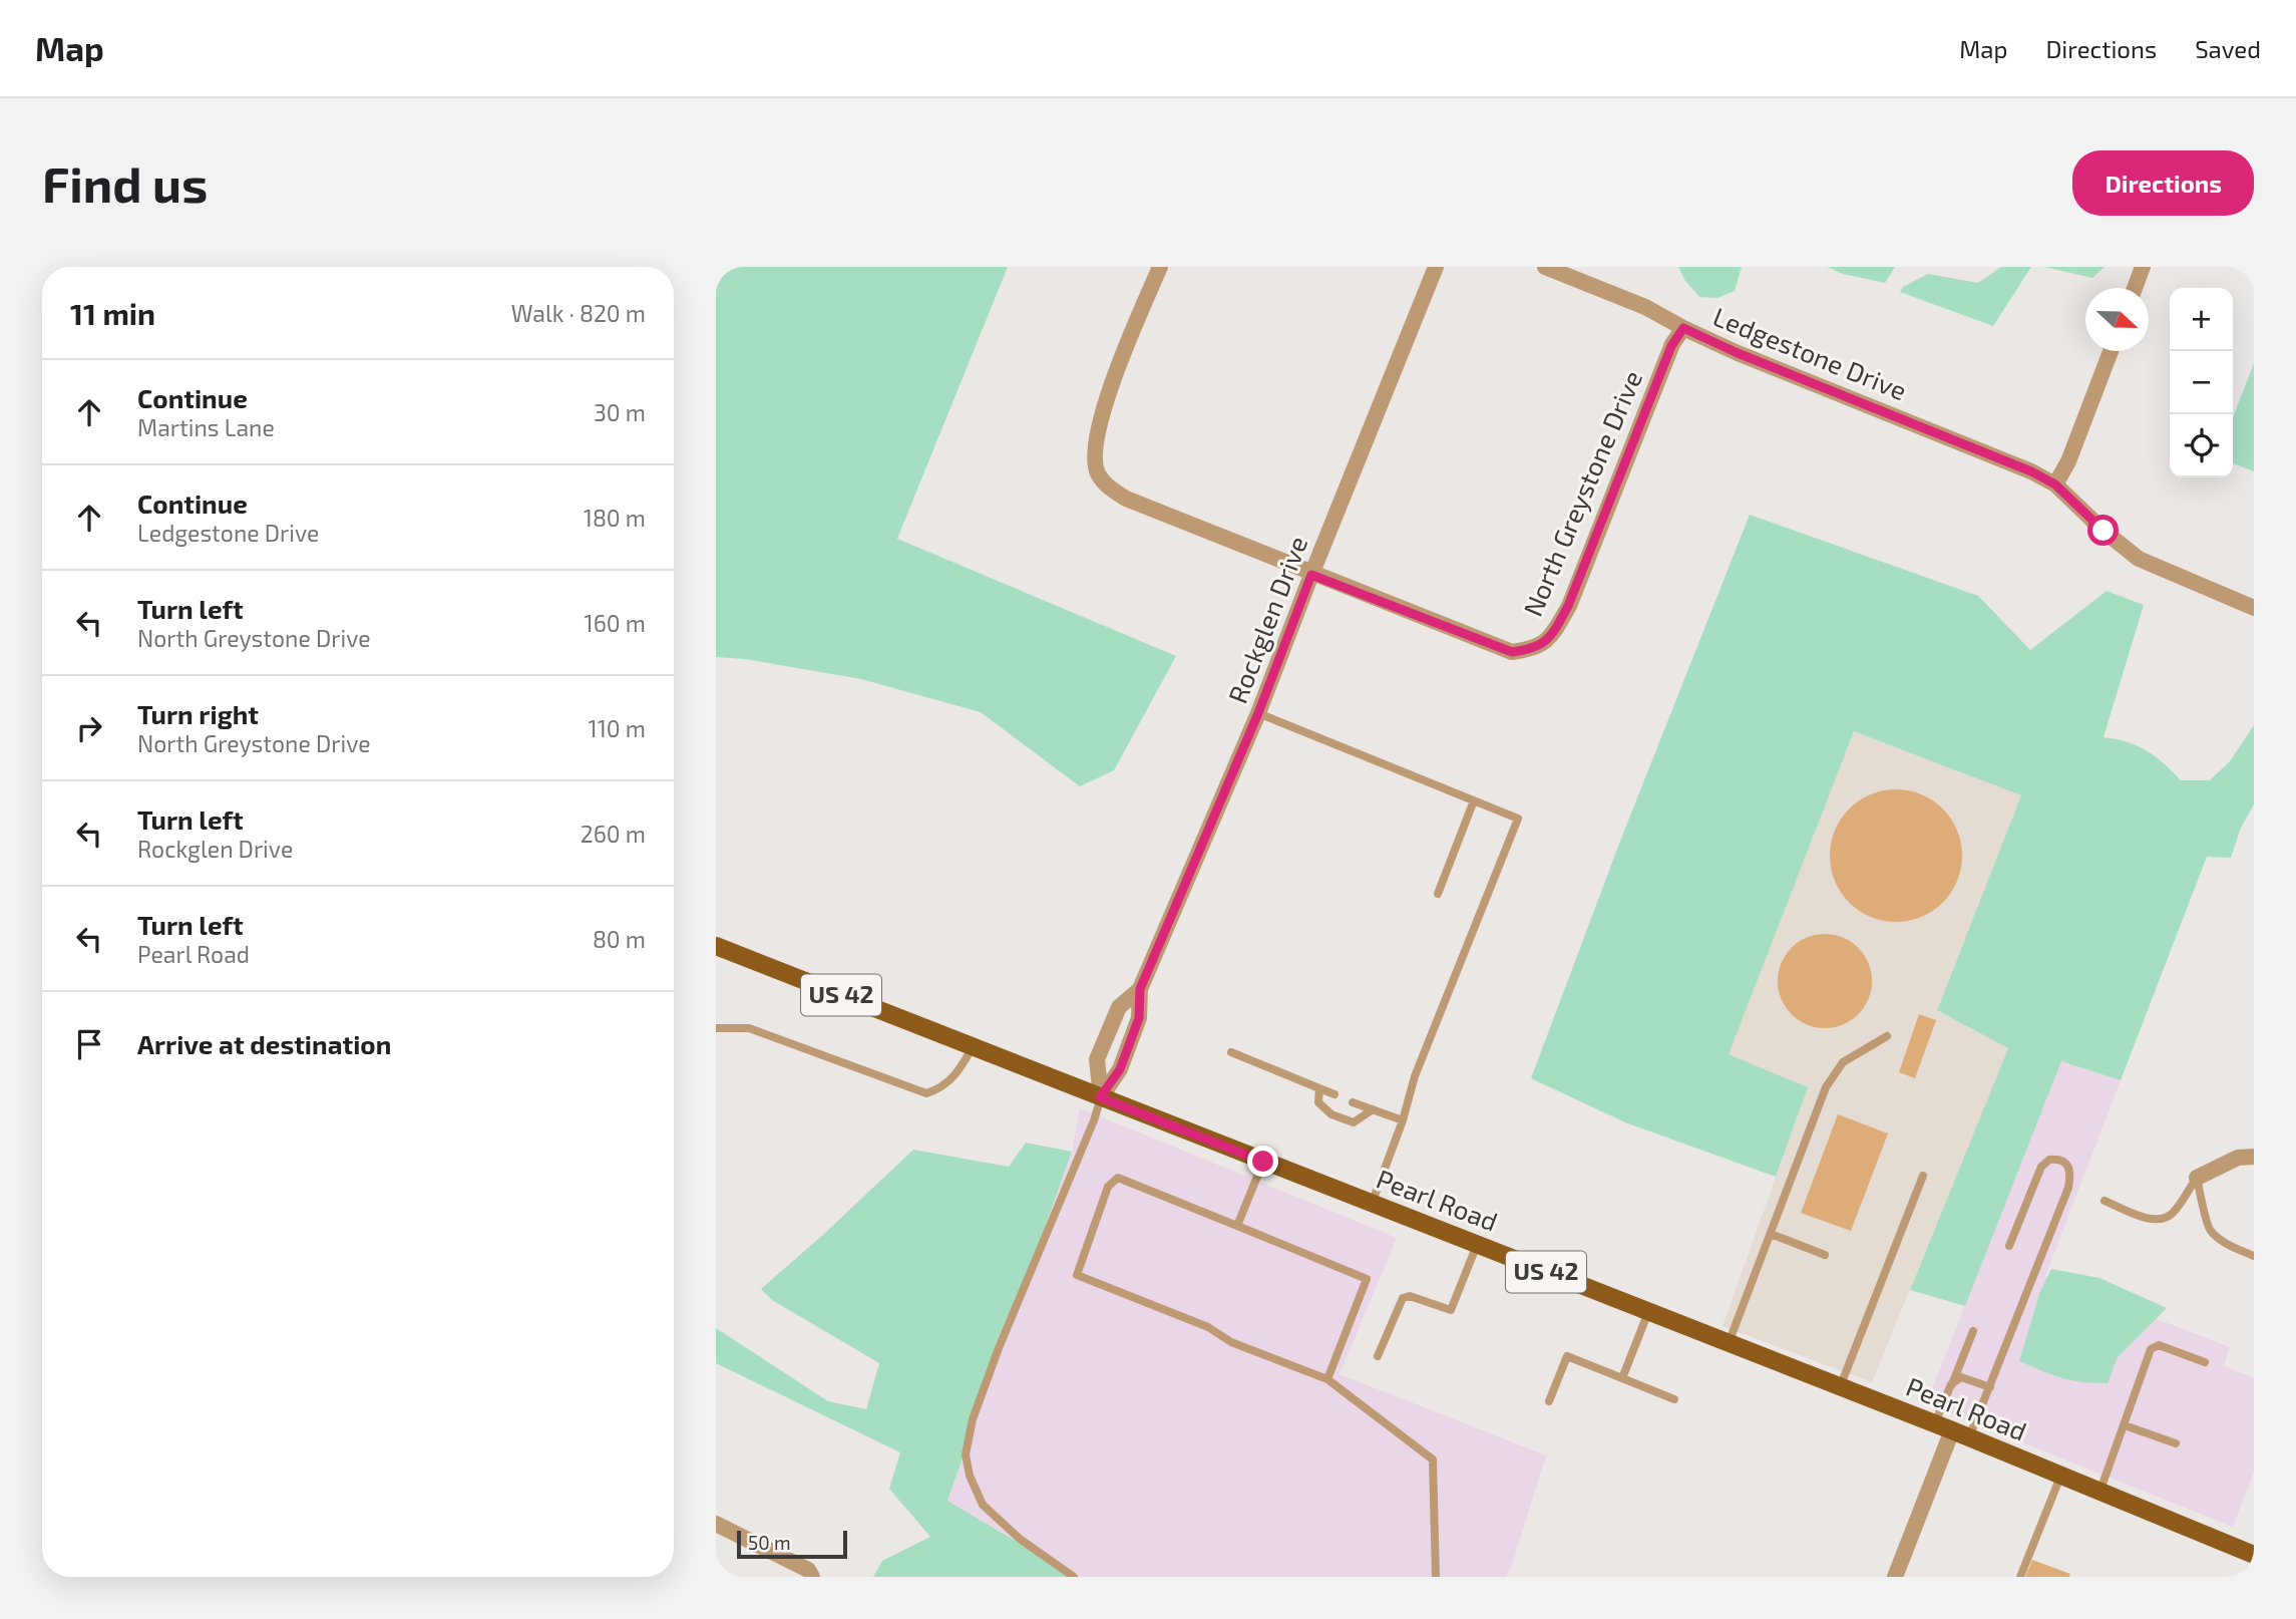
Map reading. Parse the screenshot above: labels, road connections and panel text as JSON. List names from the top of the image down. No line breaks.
{"streets":{"main road":["US 42","Pearl Road"],"street":["Ledgestone Drive","North Greystone Drive","Rockglen Drive"]},"crossings":[["Ledgestone Drive","North Greystone Drive"],["North Greystone Drive","Rockglen Drive"],["Rockglen Drive","Pearl Road"]],"scale_bar":"50 m","north":"right","page":{"header":"Map","nav":["Map","Directions","Saved"],"buttons":"Directions","title":"Find us","heading":["11 min","Walk · 820 m"],"map_buttons":["+","−"],"list":[["Continue","Martins Lane","30 m"],["Continue","Ledgestone Drive","180 m"],["Turn left","North Greystone Drive","160 m"],["Turn right","North Greystone Drive","110 m"],["Turn left","Rockglen Drive","260 m"],["Turn left","Pearl Road","80 m"],"Arrive at destination"],"scale":"50 m"}}
